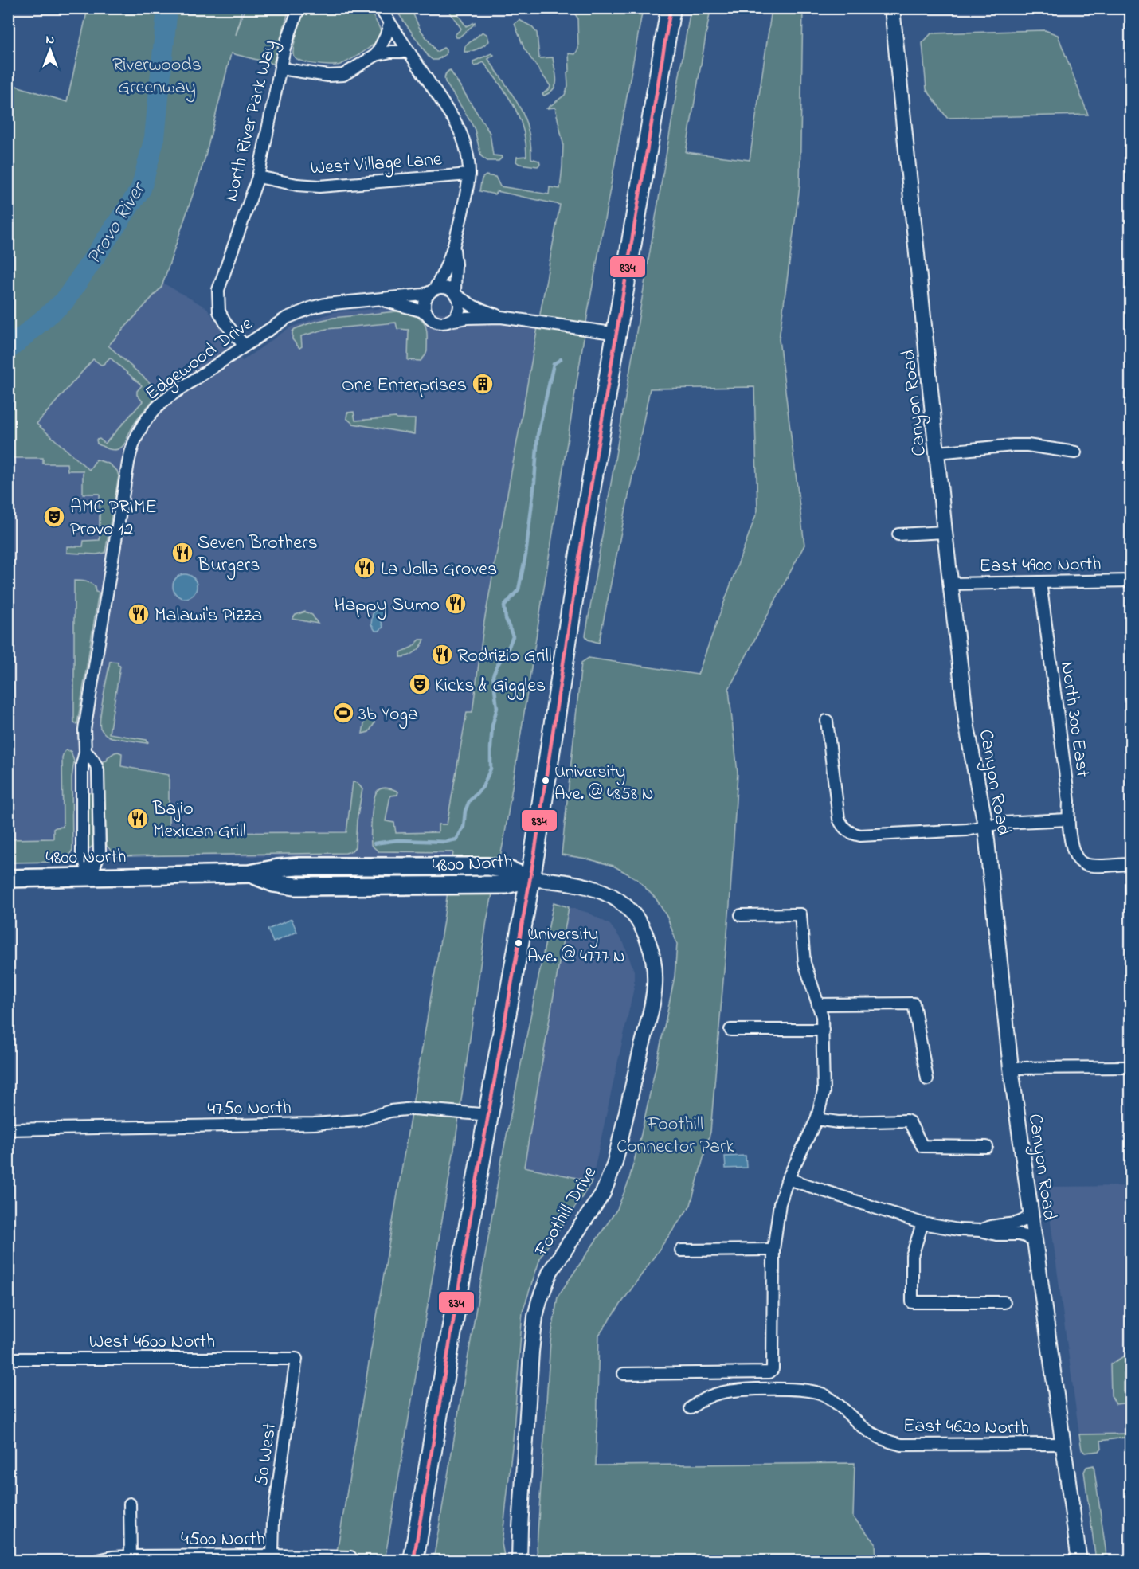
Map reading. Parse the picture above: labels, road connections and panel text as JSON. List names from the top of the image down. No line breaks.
{"streets":{"main road":["Canyon Road","4800 North","Foothill Drive"],"street":["North River Park Way","West Village Lane","Edgewood Drive","East 4900 North","North 300 East","4750 North","West 4600 North","East 4620 North","50 West","4500 North"]},"crossings":[["North River Park Way","West Village Lane"],["North River Park Way","Edgewood Drive"],["Edgewood Drive","4800 North"],["Canyon Road","East 4900 North"],["Canyon Road","East 4620 North"],["East 4900 North","North 300 East"],["4800 North","Foothill Drive"],["West 4600 North","50 West"],["50 West","4500 North"]],"water":["Provo River"],"parks":["Riverwoods Greenway","Foothill Connector Park"],"places":{"building":["One Enterprises"],"theatre":["AMC PRIME Provo 12","Kicks & Giggles"],"restaurant":["Seven Brothers Burgers","La Jolla Groves","Happy Sumo","Malawi's Pizza","Rodrizio Grill","Bajio Mexican Grill"],"sports":["3b Yoga"],"other":["University Ave. @ 4858 N","University Ave. @ 4777 N"]},"lines":["transit line 834"],"north":"top"}
